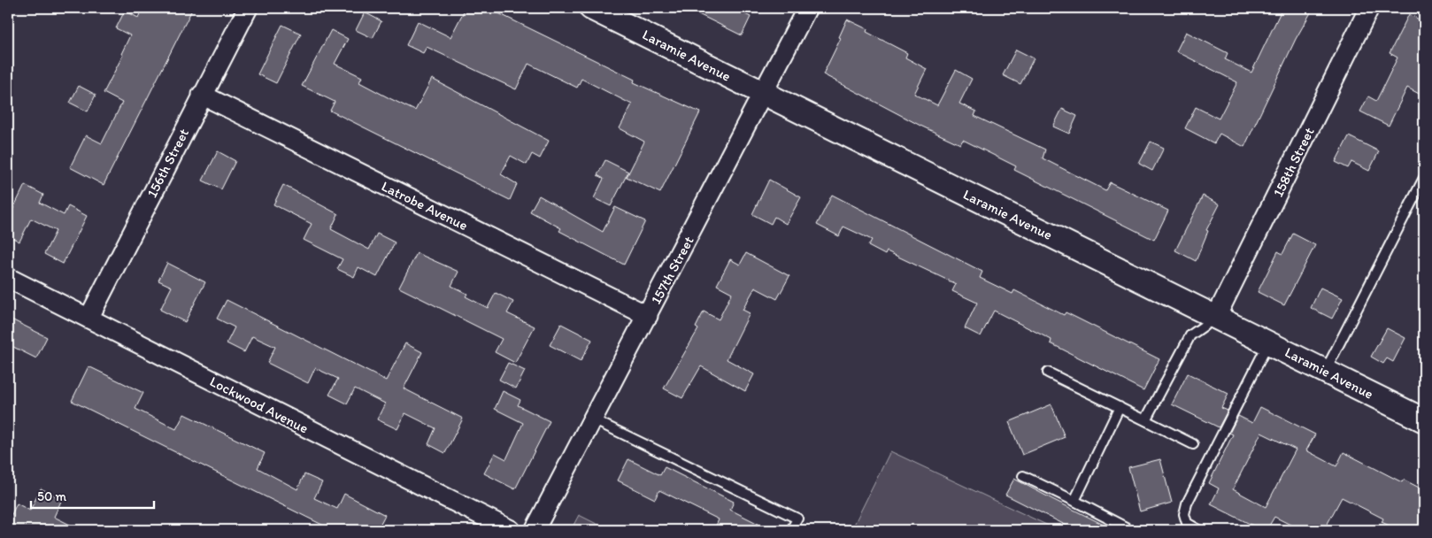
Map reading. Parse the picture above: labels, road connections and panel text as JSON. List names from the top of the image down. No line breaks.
{"streets":{"street":["Laramie Avenue","158th Street","156th Street","Latrobe Avenue","157th Street","Lockwood Avenue"]},"crossings":[["Laramie Avenue","158th Street"],["Laramie Avenue","157th Street"],["156th Street","Latrobe Avenue"],["156th Street","Lockwood Avenue"],["Latrobe Avenue","157th Street"]],"scale_bar":"50 m"}
